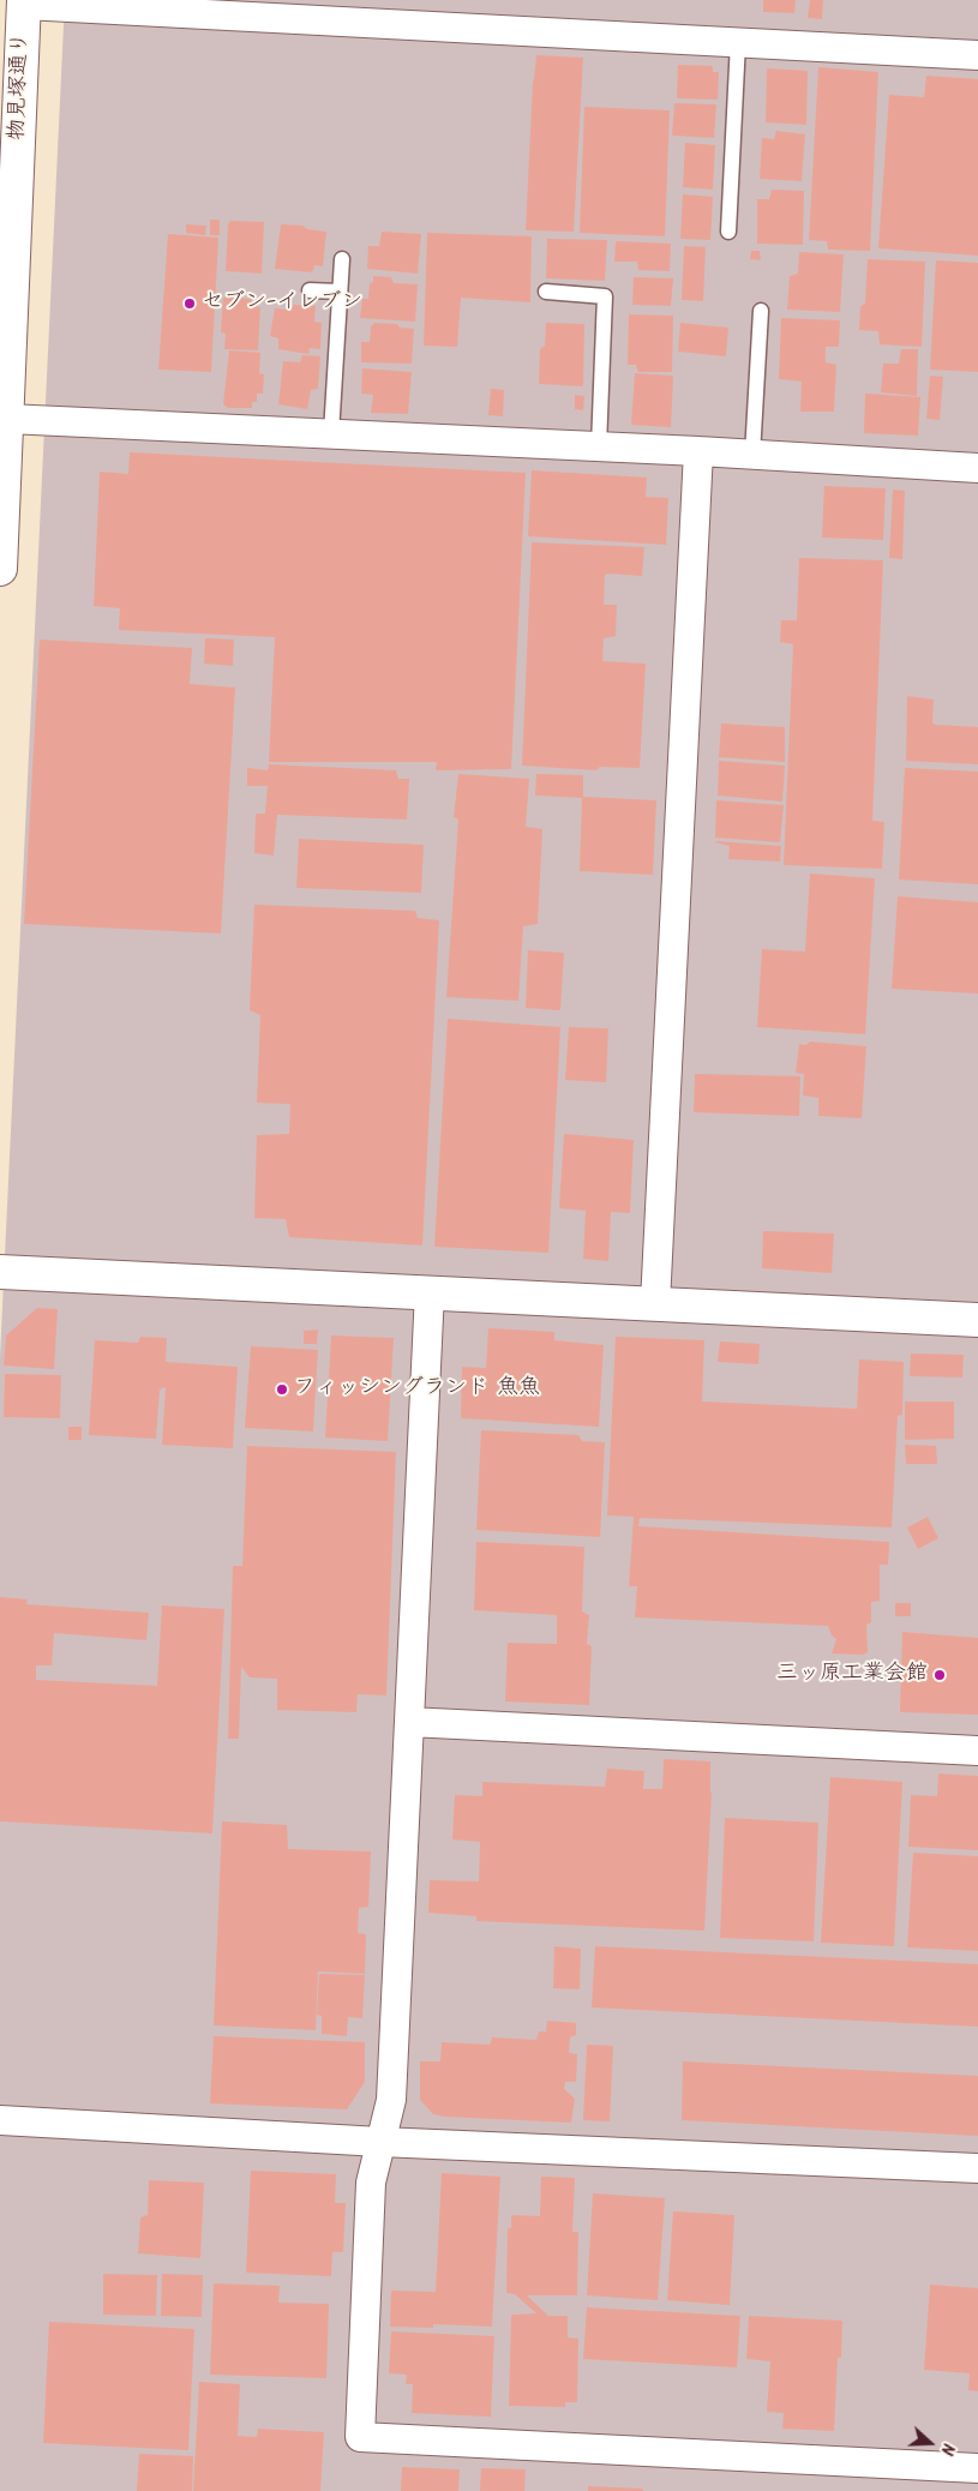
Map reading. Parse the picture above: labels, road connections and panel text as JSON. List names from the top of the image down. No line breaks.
{"streets":{"street":["物見塚通り"]},"places":["セブン-イレブン","フィッシングランド 魚魚","三ッ原工業会館"],"north":"right"}
